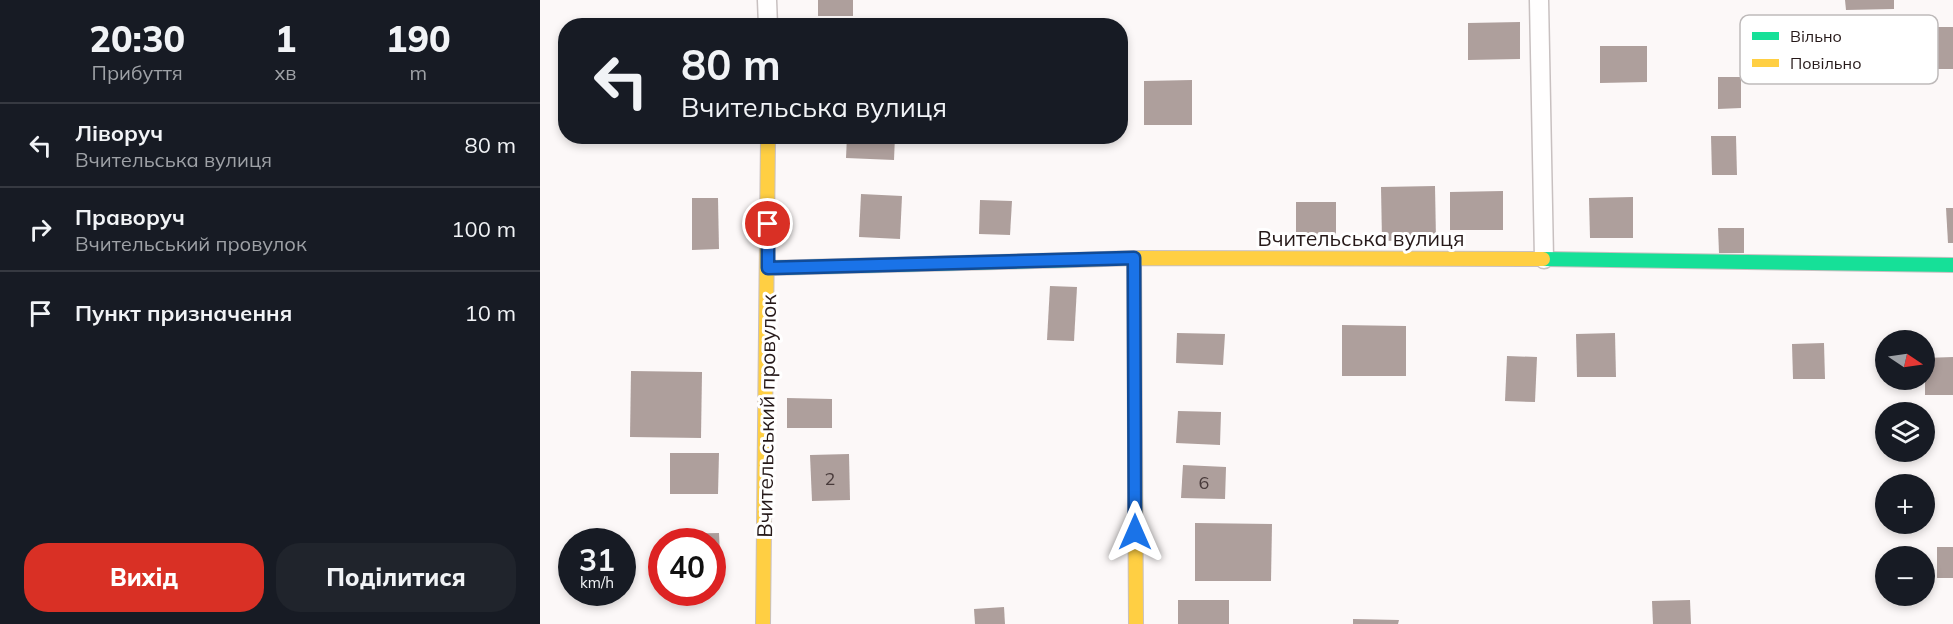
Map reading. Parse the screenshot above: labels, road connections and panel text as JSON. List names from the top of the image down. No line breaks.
{"streets":{"street":["Вчительська вулиця","Вчительський провулок"]},"crossings":[["Вчительська вулиця","Вчительський провулок"]],"house_numbers":["2","6"],"legend":["Вільно","Повільно"],"north":"right","page":{"eta":["20:30","Прибуття","1","хв","190","m"],"turn":["80 m","Вчительська вулиця"],"list":[{"name":"Ліворуч","note":"Вчительська вулиця","value":"80 m"},{"name":"Праворуч","note":"Вчительський провулок","value":"100 m"},{"name":"Пункт призначення","value":"10 m"}],"map_buttons":["+","−"],"speed":"31 km/h","limit":"40","buttons":["Вихід","Поділитися"]}}
